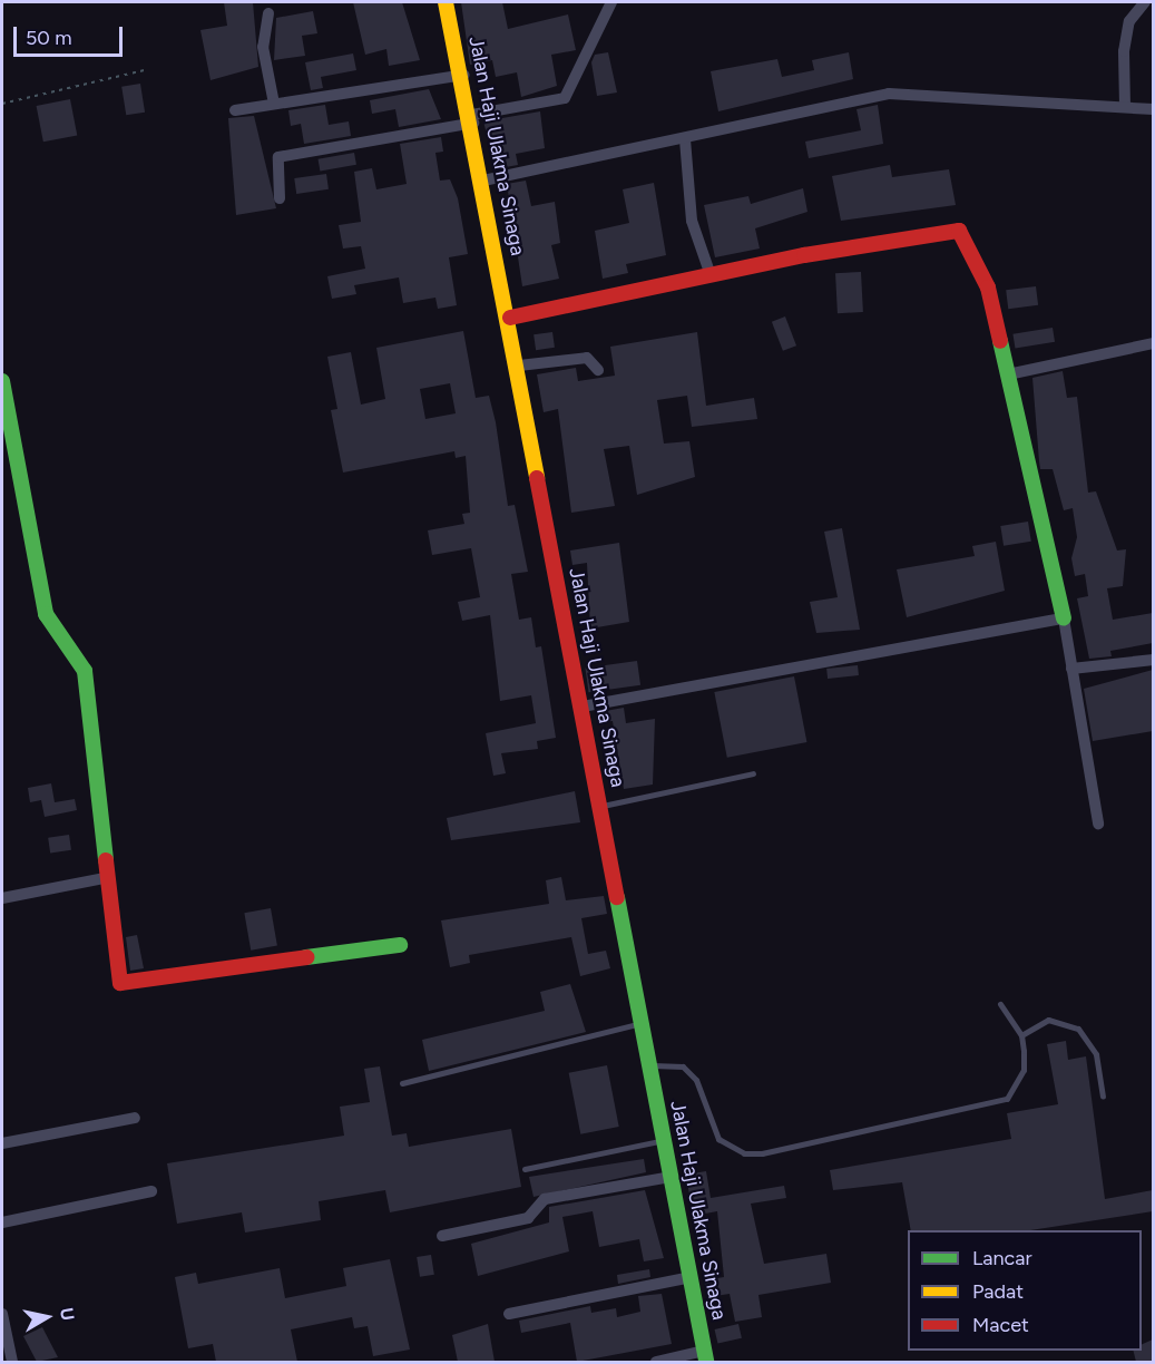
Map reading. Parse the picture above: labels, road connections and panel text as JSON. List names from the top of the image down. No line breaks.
{"streets":{"street":["Jalan Haji Ulakma Sinaga"]},"legend":["Lancar","Padat","Macet"],"scale_bar":"50 m","north":"right"}
